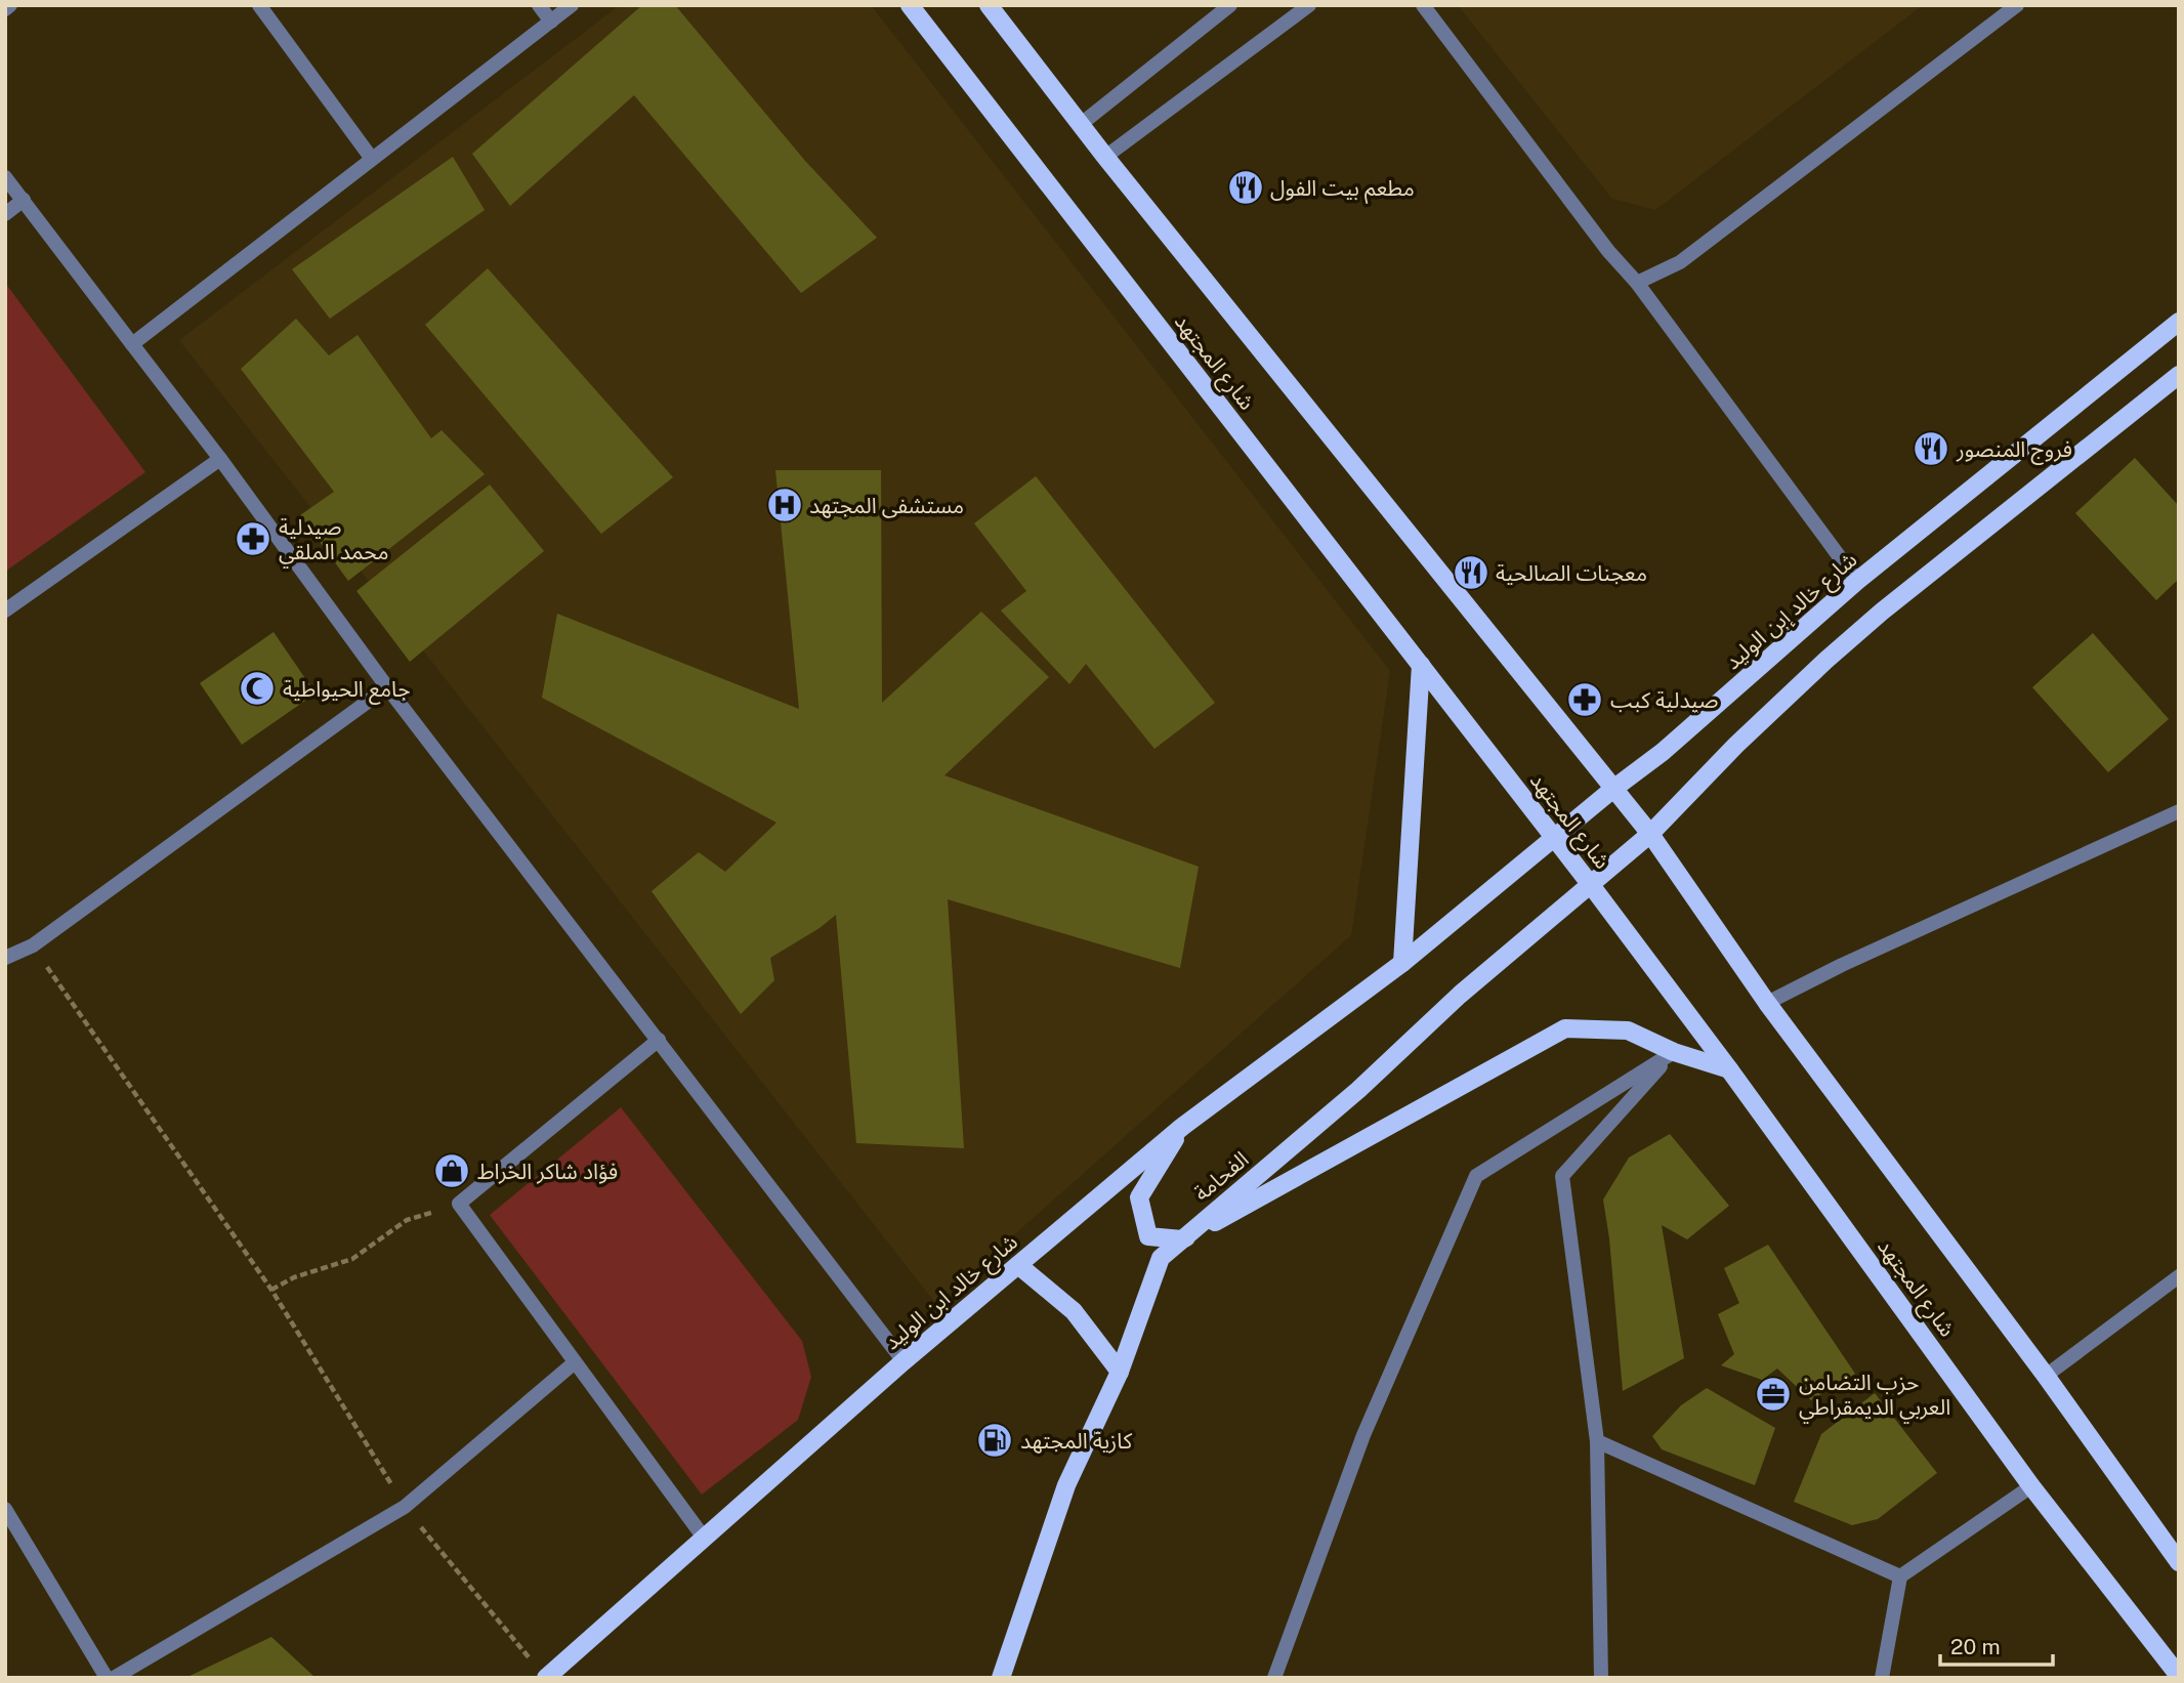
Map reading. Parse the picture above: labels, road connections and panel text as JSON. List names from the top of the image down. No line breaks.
{"streets":{"main road":["شارع المجتهد","شارع خالد إبن الوليد","الفحامة","شارع خالد ابن الوليد"]},"crossings":[["شارع المجتهد","شارع خالد إبن الوليد"],["شارع المجتهد","الفحامة"],["شارع خالد إبن الوليد","شارع خالد ابن الوليد"]],"places":{"restaurant":["مطعم بيت الفول","فروج المنصور","معجنات الصالحية"],"hospital":["مستشفى المجتهد"],"pharmacy":["صيدلية محمد الملقي","صيدلية كبب"],"mosque":["جامع الحيواطية"],"shop":["فؤاد شاكر الخراط"],"office":["حزب التضامن العربي الديمقراطي"],"fuel station":["كازية المجتهد"]},"scale_bar":"20 m"}
